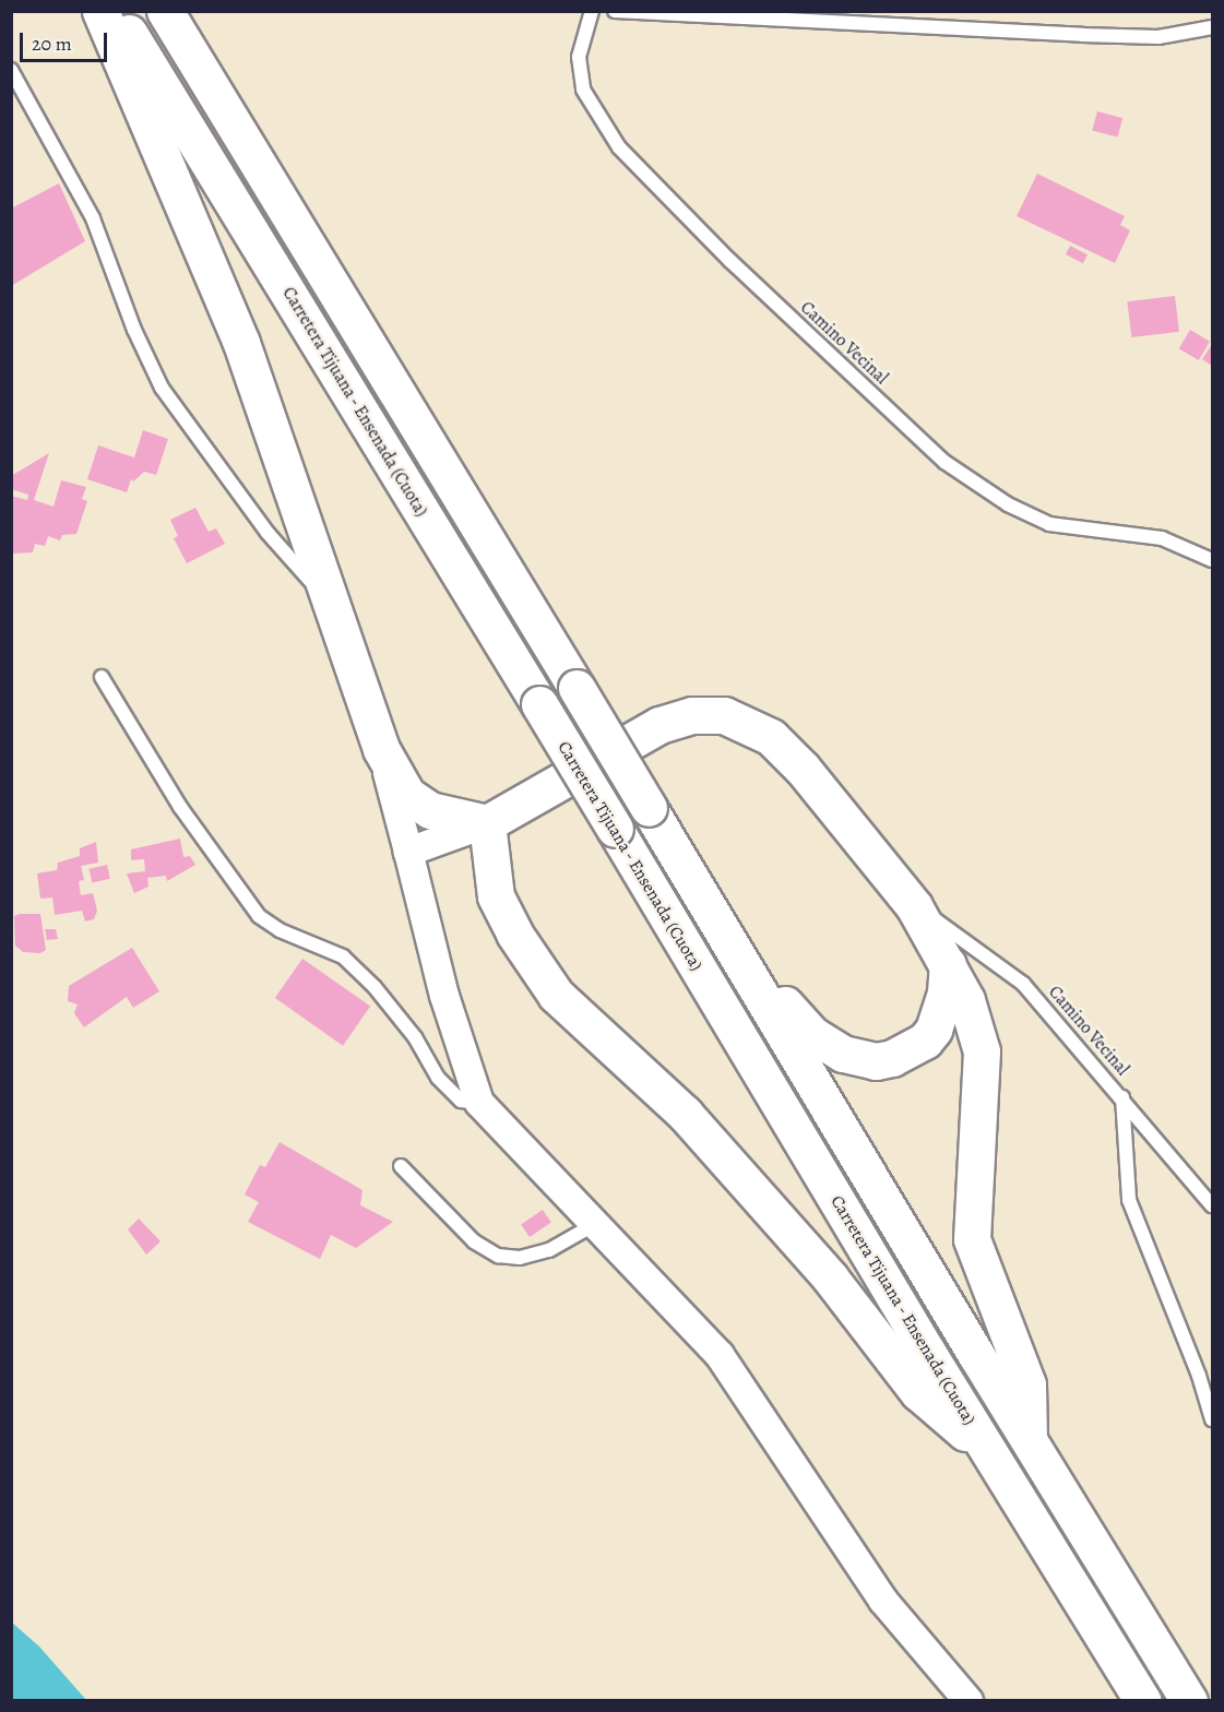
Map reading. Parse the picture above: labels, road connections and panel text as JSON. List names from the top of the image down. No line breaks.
{"streets":{"highway":["Carretera Tijuana - Ensenada (Cuota)"],"lane":["Camino Vecinal"]},"scale_bar":"20 m"}
